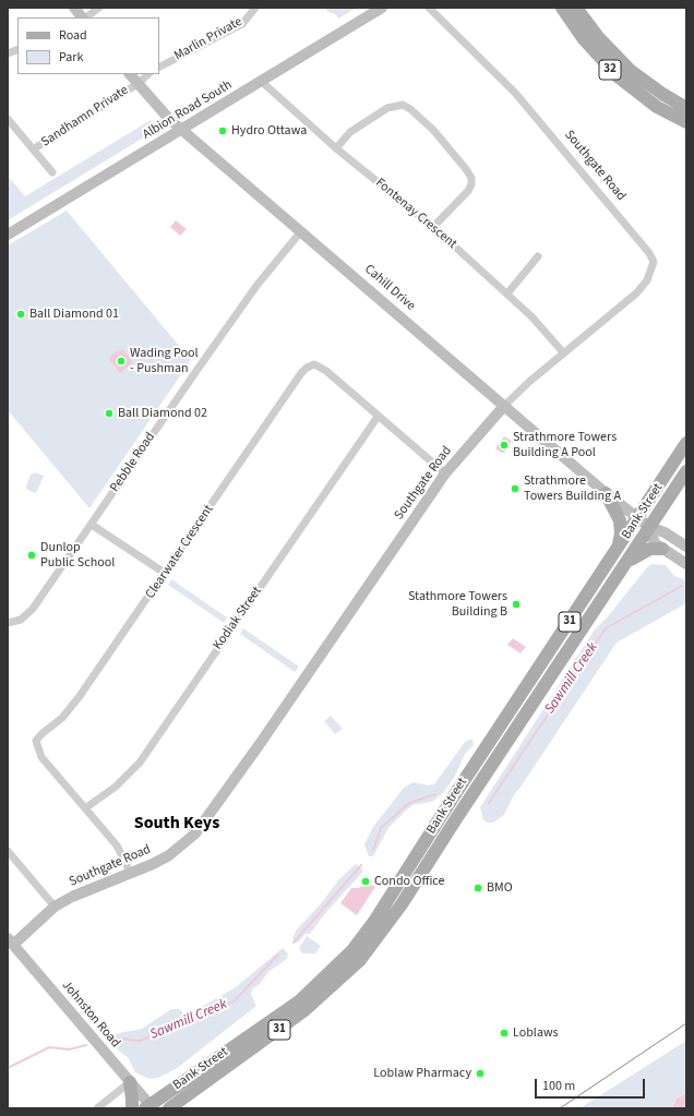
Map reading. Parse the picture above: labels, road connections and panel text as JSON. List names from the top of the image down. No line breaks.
{"streets":{"main road":["32","Bank Street","31"],"street":["Marlin Private","Albion Road South","Sandhamn Private","Southgate Road","Fontenay Crescent","Cahill Drive","Pebble Road","Clearwater Crescent","Kodiak Street","Johnston Road"]},"crossings":[["Albion Road South","Fontenay Crescent"],["Albion Road South","Cahill Drive"],["Sandhamn Private","Cahill Drive"],["Southgate Road","Fontenay Crescent"],["Southgate Road","Cahill Drive"],["Southgate Road","Clearwater Crescent"],["Southgate Road","Johnston Road"],["Cahill Drive","Pebble Road"],["Cahill Drive","Bank Street"],["Bank Street","Johnston Road"],["Clearwater Crescent","Kodiak Street"]],"districts":["South Keys"],"water":["Sawmill Creek"],"places":["Hydro Ottawa","Ball Diamond 01","Wading Pool - Pushman","Ball Diamond 02","Strathmore Towers Building A Pool","Strathmore Towers Building A","Dunlop Public School","Stathmore Towers Building B","Condo Office","BMO","Loblaws","Loblaw Pharmacy"],"legend":["Road","Park"],"scale_bar":"100 m"}
